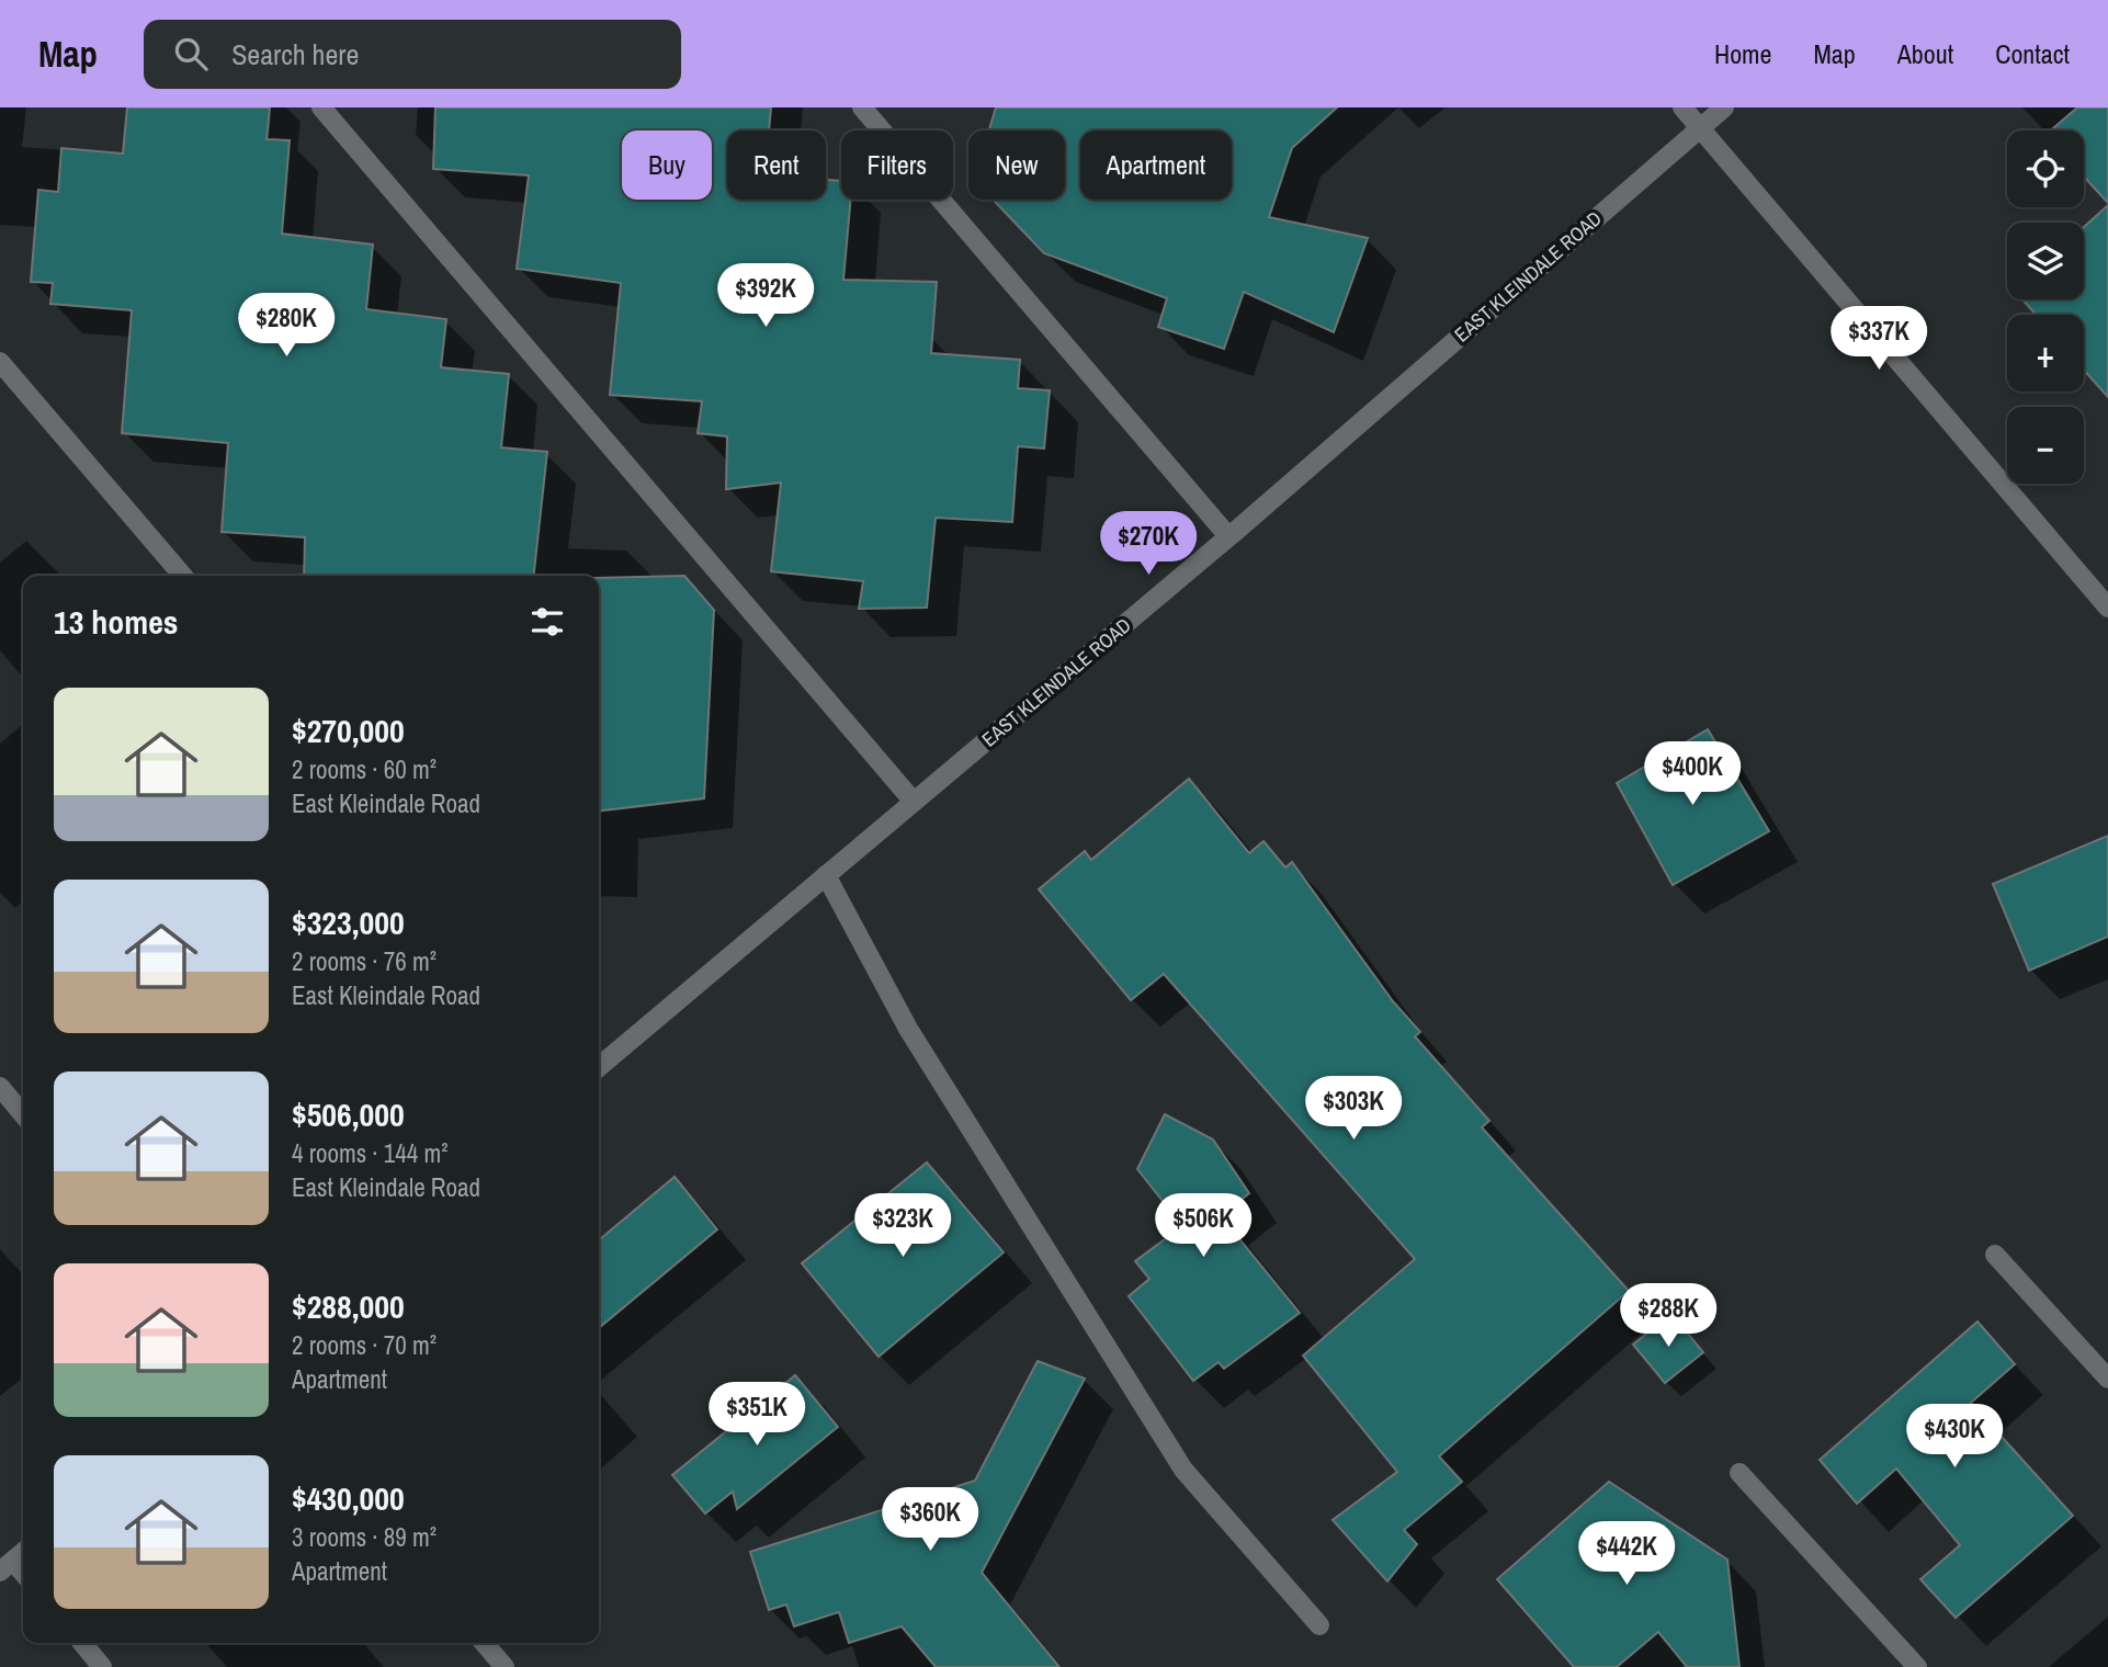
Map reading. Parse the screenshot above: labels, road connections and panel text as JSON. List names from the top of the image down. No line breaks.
{"streets":{"street":["EAST KLEINDALE ROAD"]},"page":{"header":"Map","search":"Search here","nav":["Home","Map","About","Contact"],"map_buttons":["+","−"],"chip":["Buy","Rent","Filters","New","Apartment"],"price":["$392K","$280K","$337K","$270K","$400K","$303K","$323K","$506K","$288K","$351K","$430K","$360K","$442K"],"heading":"13 homes","list":[{"name":"$270,000","note":"2 rooms · 60 m² · East Kleindale Road"},{"name":"$323,000","note":"2 rooms · 76 m² · East Kleindale Road"},{"name":"$506,000","note":"4 rooms · 144 m² · East Kleindale Road"},{"name":"$288,000","note":"2 rooms · 70 m² · Apartment"},{"name":"$430,000","note":"3 rooms · 89 m² · Apartment"}]}}
